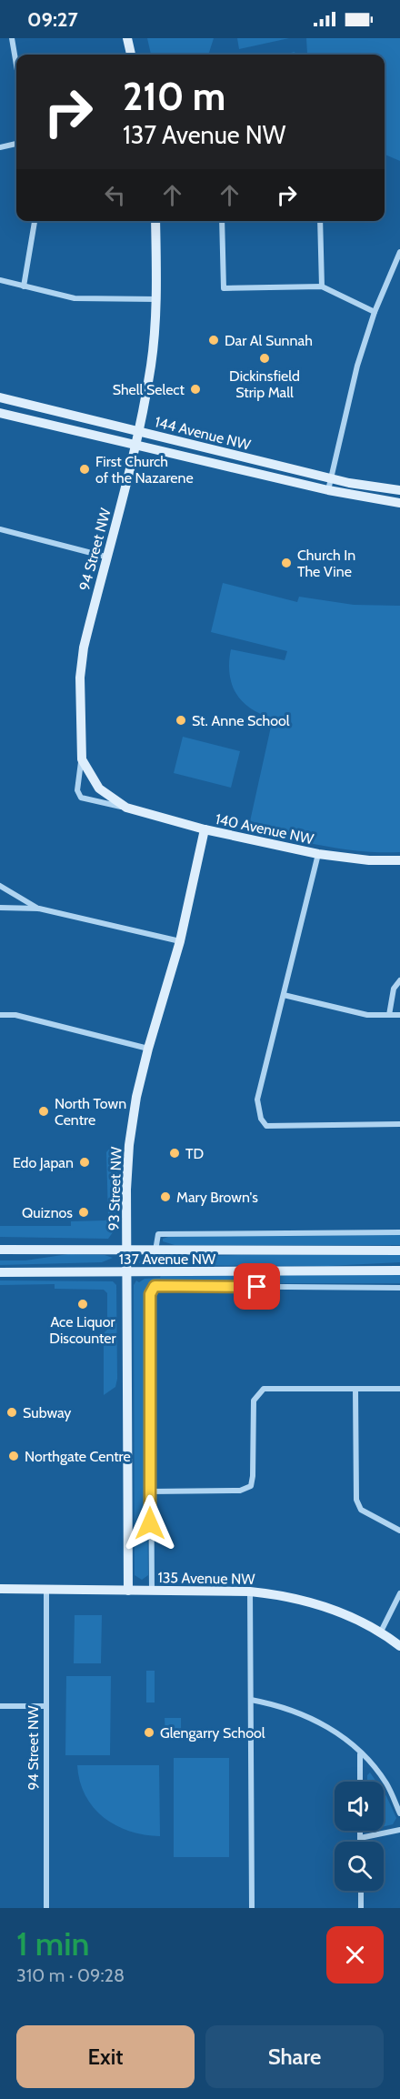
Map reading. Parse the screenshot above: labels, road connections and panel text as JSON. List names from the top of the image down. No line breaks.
{"streets":{"street":["144 Avenue NW","94 Street NW","140 Avenue NW","93 Street NW","137 Avenue NW","135 Avenue NW"]},"crossings":[["144 Avenue NW","94 Street NW"],["94 Street NW","140 Avenue NW"],["94 Street NW","135 Avenue NW"],["140 Avenue NW","93 Street NW"],["93 Street NW","137 Avenue NW"],["93 Street NW","135 Avenue NW"]],"places":["Dar Al Sunnah","Dickinsfield Strip Mall","Shell Select","First Church of the Nazarene","Church In The Vine","St. Anne School","North Town Centre","TD","Edo Japan","Mary Brown's","Quiznos","Ace Liquor Discounter","Subway","Northgate Centre","Glengarry School"],"page":{"status":"09:27","turn":["210 m","137 Avenue NW"],"heading":["1 min","310 m · 09:28"],"buttons":["Exit","Share"]}}
